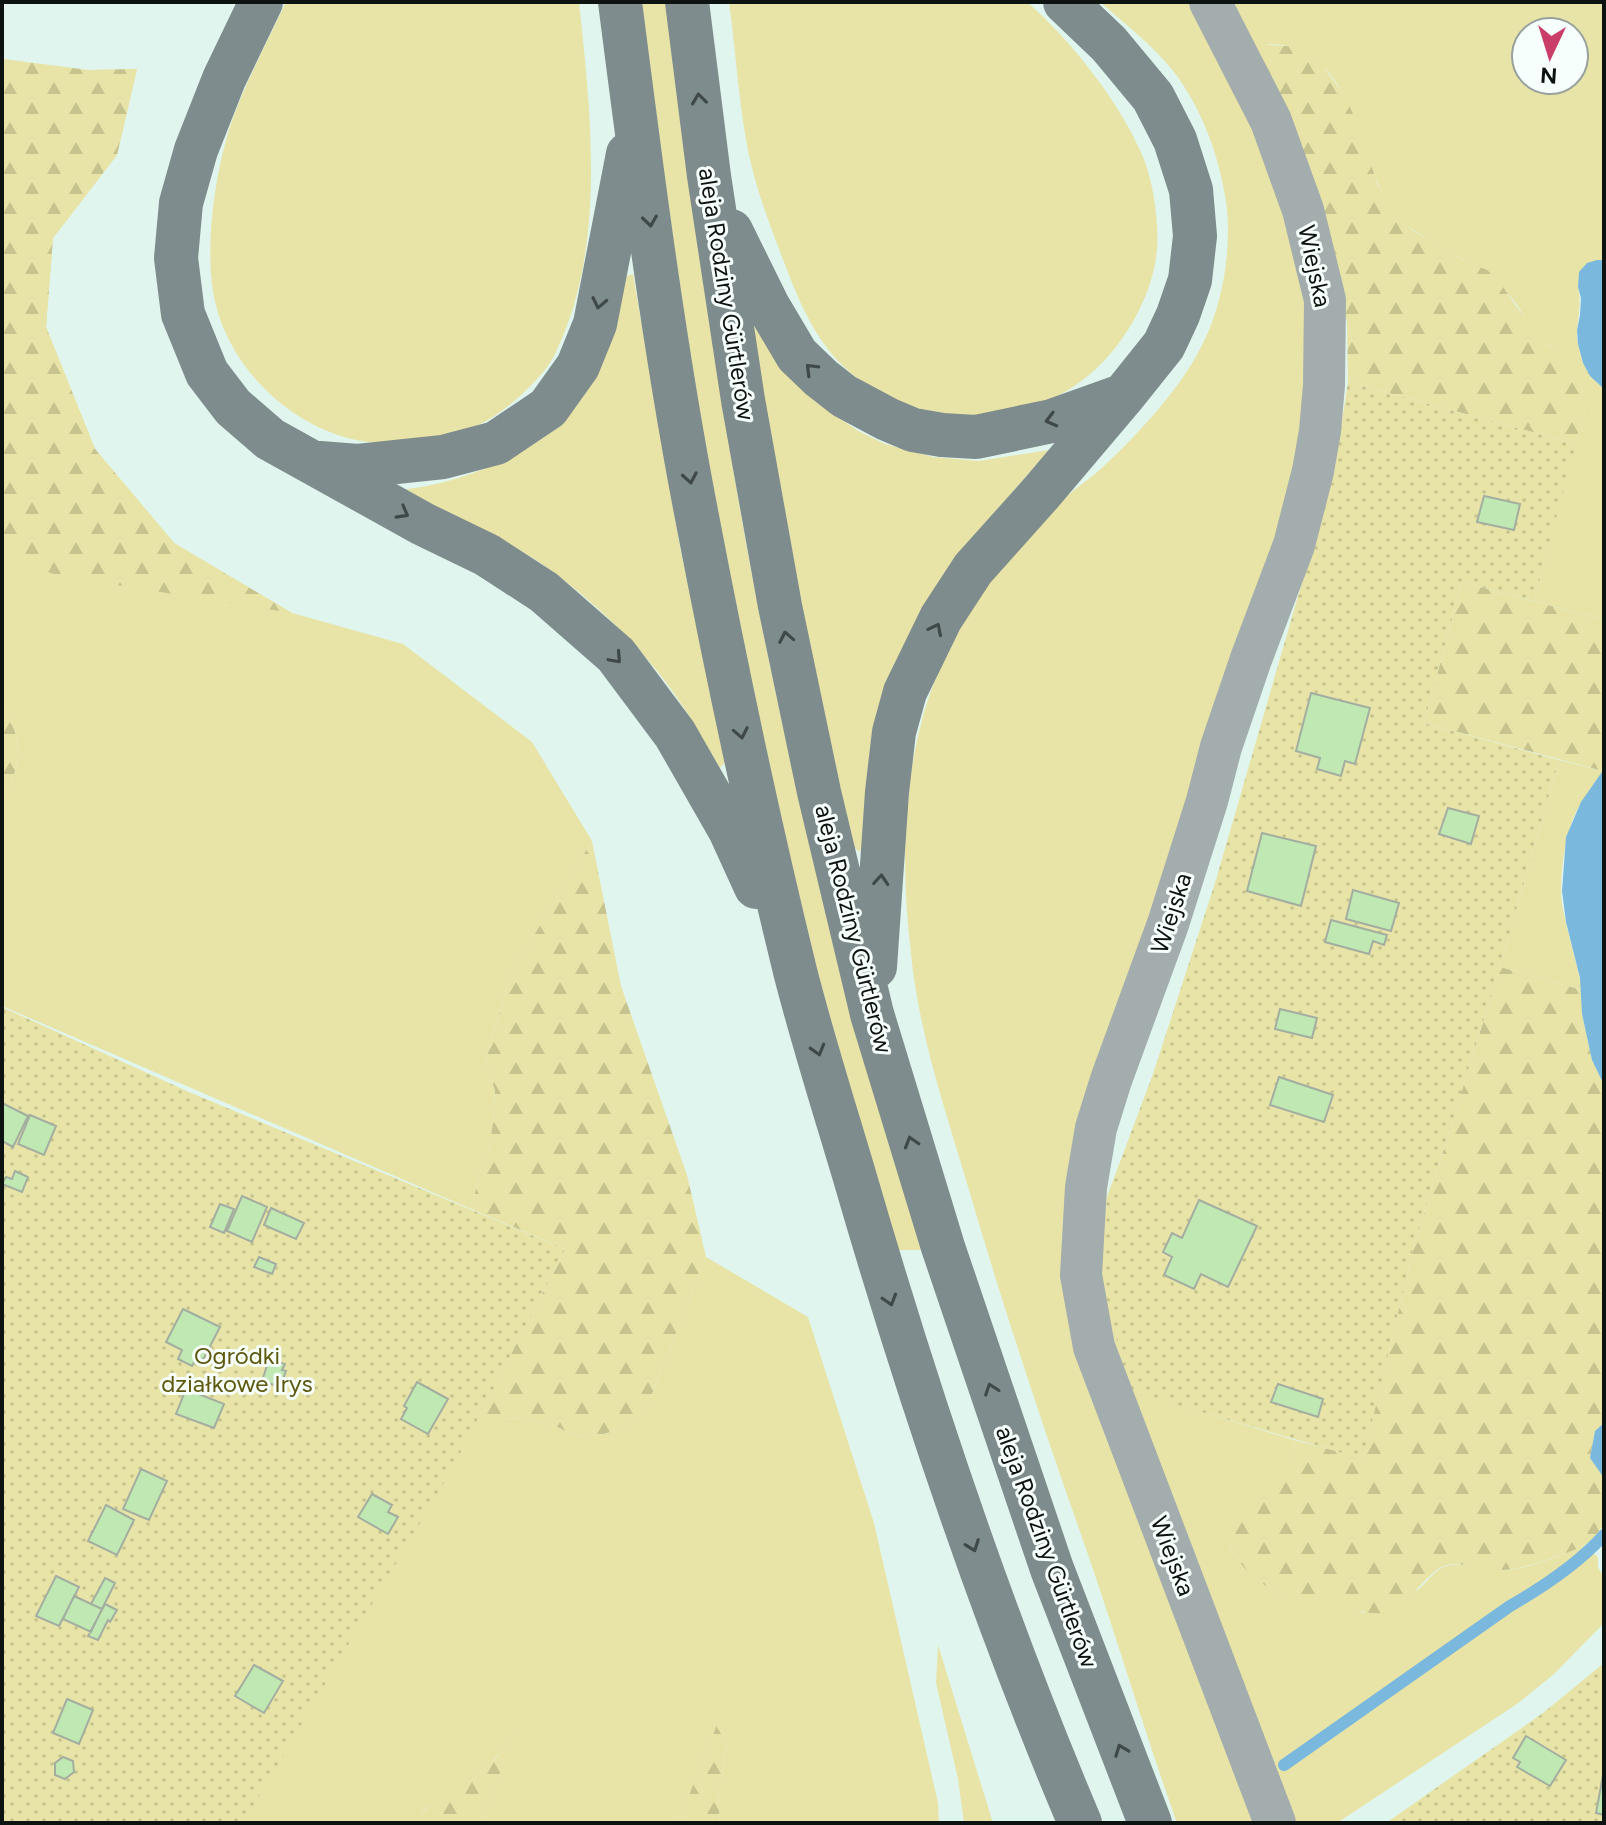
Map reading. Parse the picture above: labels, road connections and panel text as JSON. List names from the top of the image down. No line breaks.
{"streets":{"main road":["aleja Rodziny Gürtlerów"],"street":["Wiejska"]},"parks":["Ogródki działkowe Irys"],"north":"bottom"}
